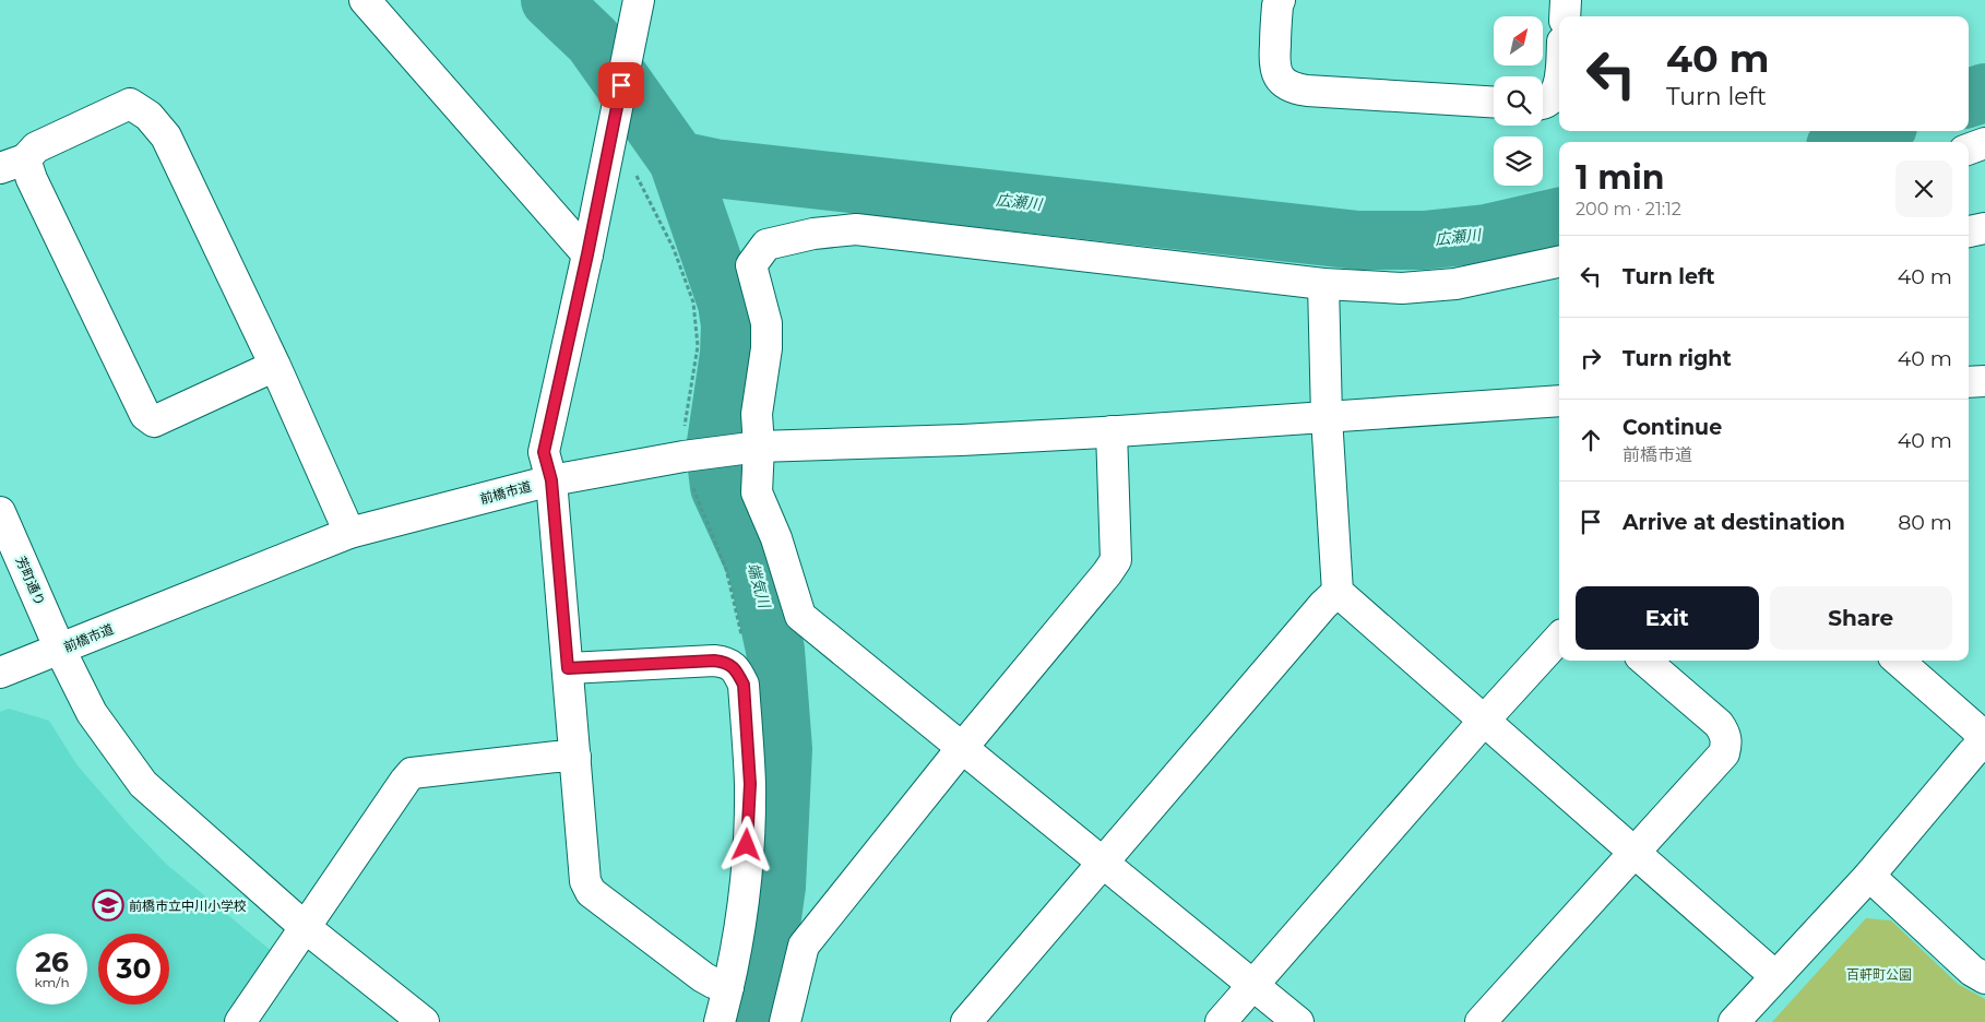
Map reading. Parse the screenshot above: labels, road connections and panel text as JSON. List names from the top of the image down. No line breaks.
{"streets":{"street":["前橋市道","芳町通り"]},"crossings":[["前橋市道","芳町通り"]],"water":["広瀬川","端気川"],"parks":["百軒町公園"],"places":{"school or university":["前橋市立中川小学校"]},"north":"top right","page":{"turn":["40 m","Turn left"],"heading":["1 min","200 m · 21:12"],"list":[{"name":"Turn left","value":"40 m"},{"name":"Turn right","value":"40 m"},{"name":"Continue","note":"前橋市道","value":"40 m"},{"name":"Arrive at destination","value":"80 m"}],"buttons":["Exit","Share"],"speed":"26 km/h","limit":"30"}}
